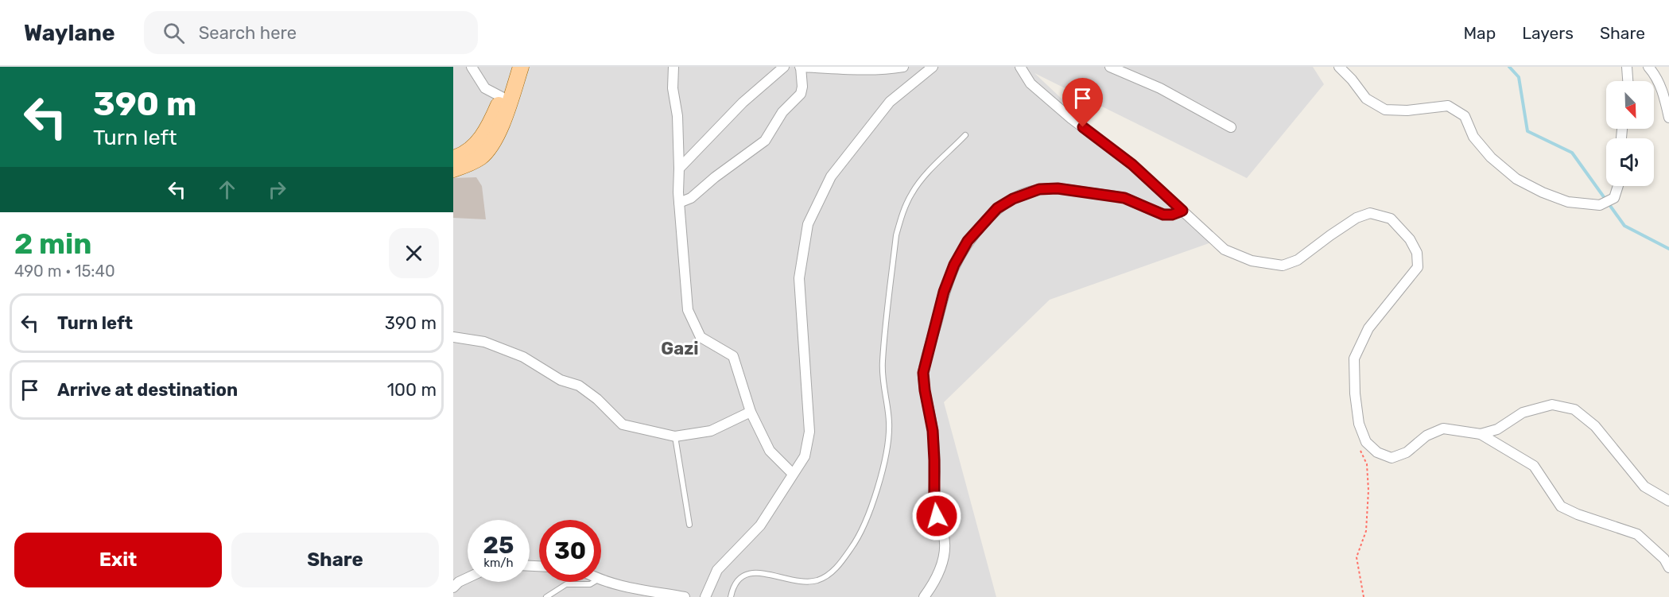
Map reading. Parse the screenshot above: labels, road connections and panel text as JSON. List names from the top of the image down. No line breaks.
{"districts":["Gazi"],"north":"bottom right","page":{"header":"Waylane","search":"Search here","nav":["Map","Layers","Share"],"turn":["390 m","Turn left"],"heading":["2 min","490 m · 15:40"],"list":[{"name":"Turn left","value":"390 m"},{"name":"Arrive at destination","value":"100 m"}],"speed":"25 km/h","limit":"30","buttons":["Exit","Share"]}}
